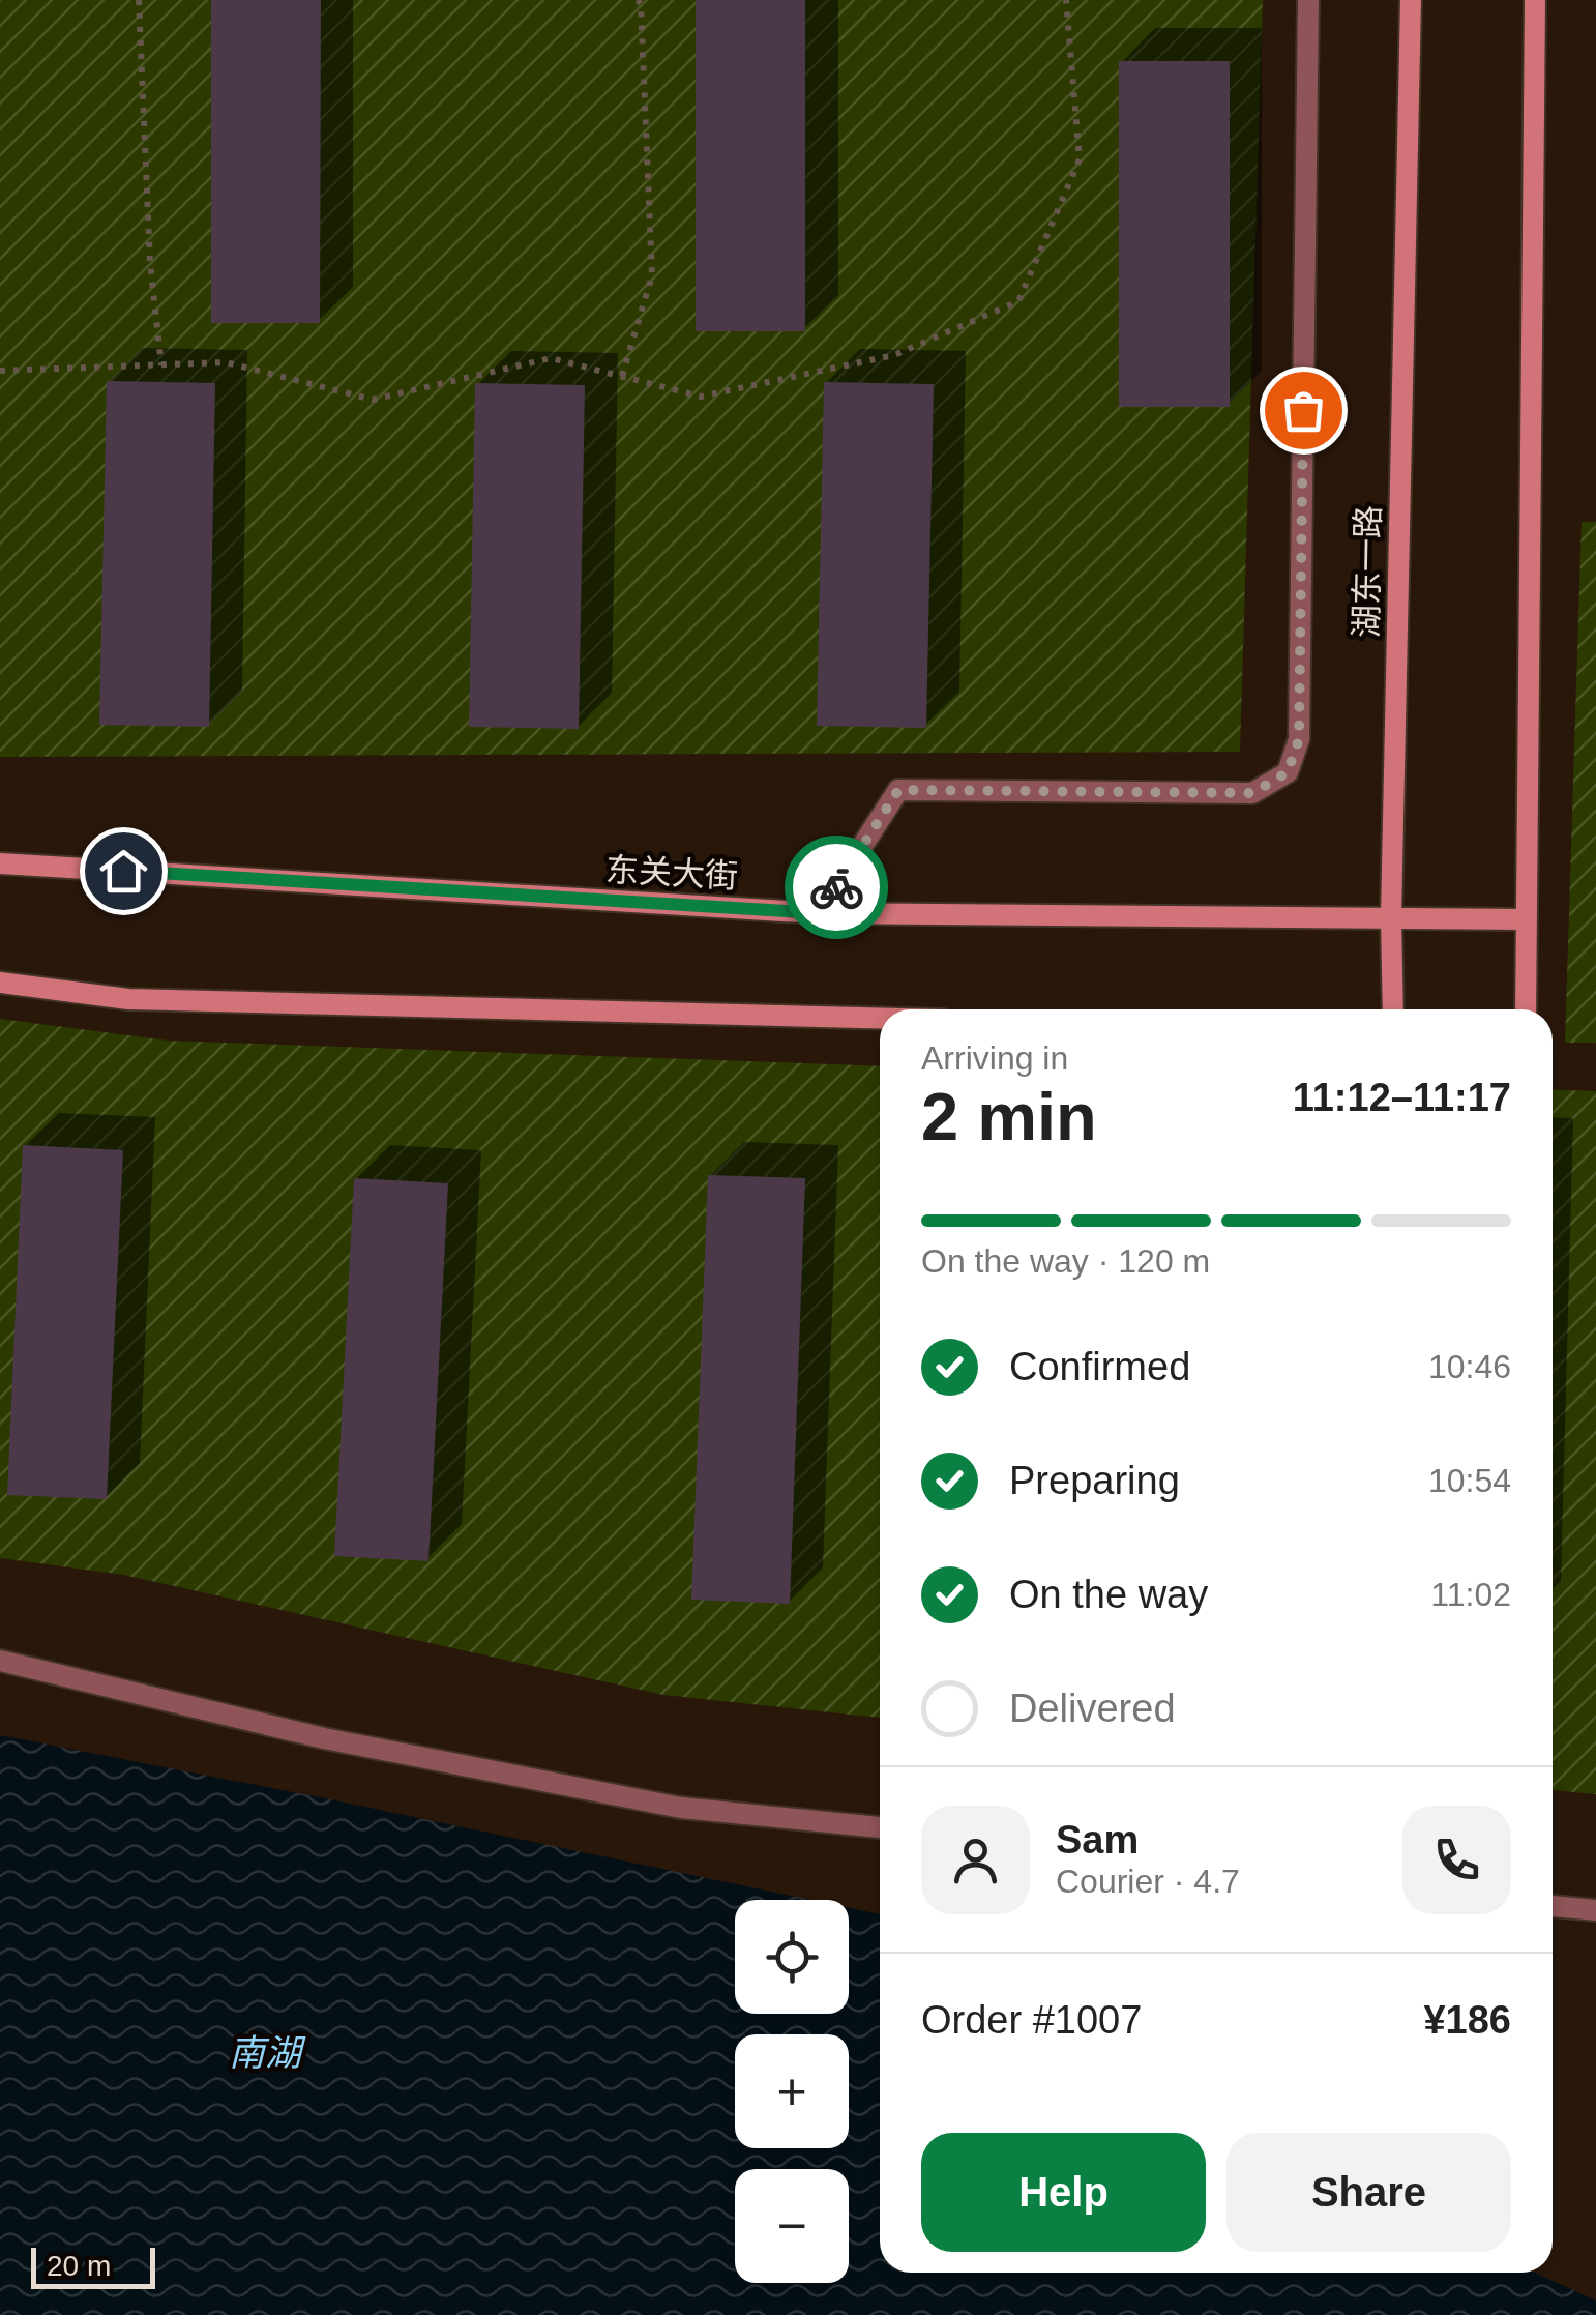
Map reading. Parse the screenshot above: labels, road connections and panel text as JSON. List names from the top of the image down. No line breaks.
{"streets":{"main road":["湖东一路","东关大街"]},"crossings":[["湖东一路","东关大街"]],"water":["南湖"],"scale_bar":"20 m","page":{"heading":["2 min","Arriving in","11:12–11:17"],"panel":["Sam","Courier · 4.7","Order #1007","¥186"],"bar":"On the way · 120 m","list":[["Confirmed","10:46"],["Preparing","10:54"],["On the way","11:02"],"Delivered"],"map_buttons":["+","−"],"buttons":["Help","Share"],"scale":"20 m"}}
